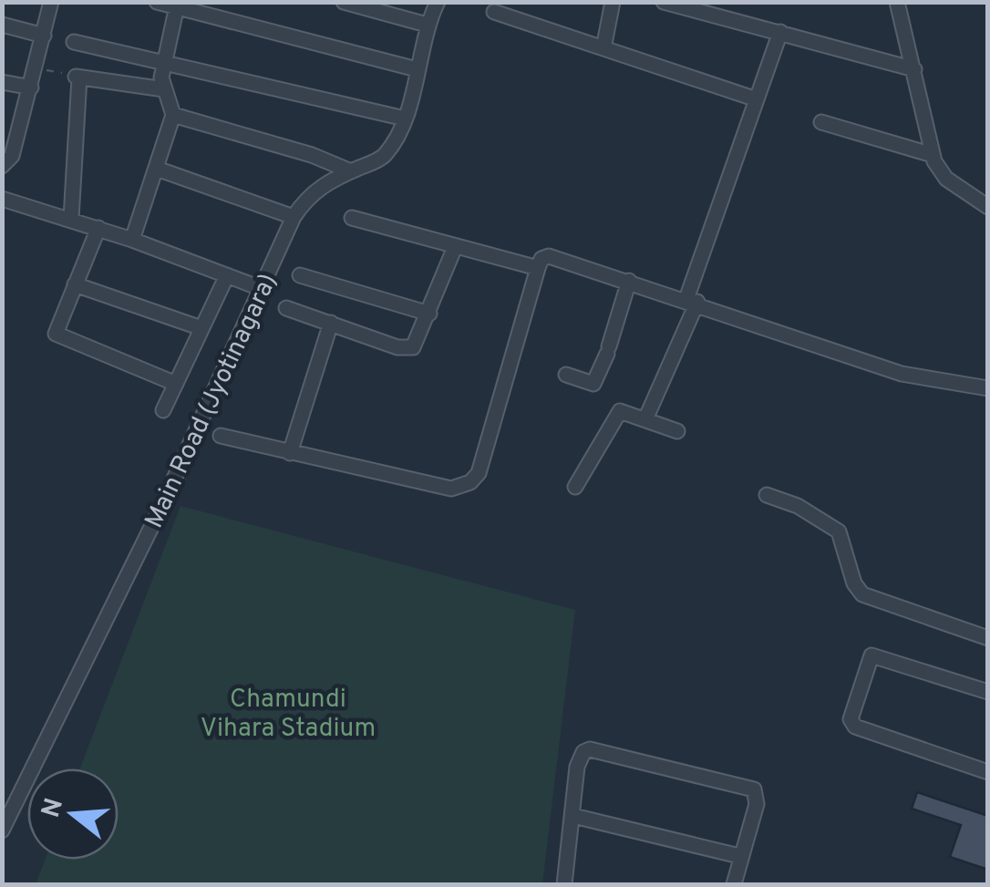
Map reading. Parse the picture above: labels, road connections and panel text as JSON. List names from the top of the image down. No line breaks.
{"streets":{"street":["Main Road (Jyotinagara)"]},"parks":["Chamundi Vihara Stadium"],"north":"left"}
